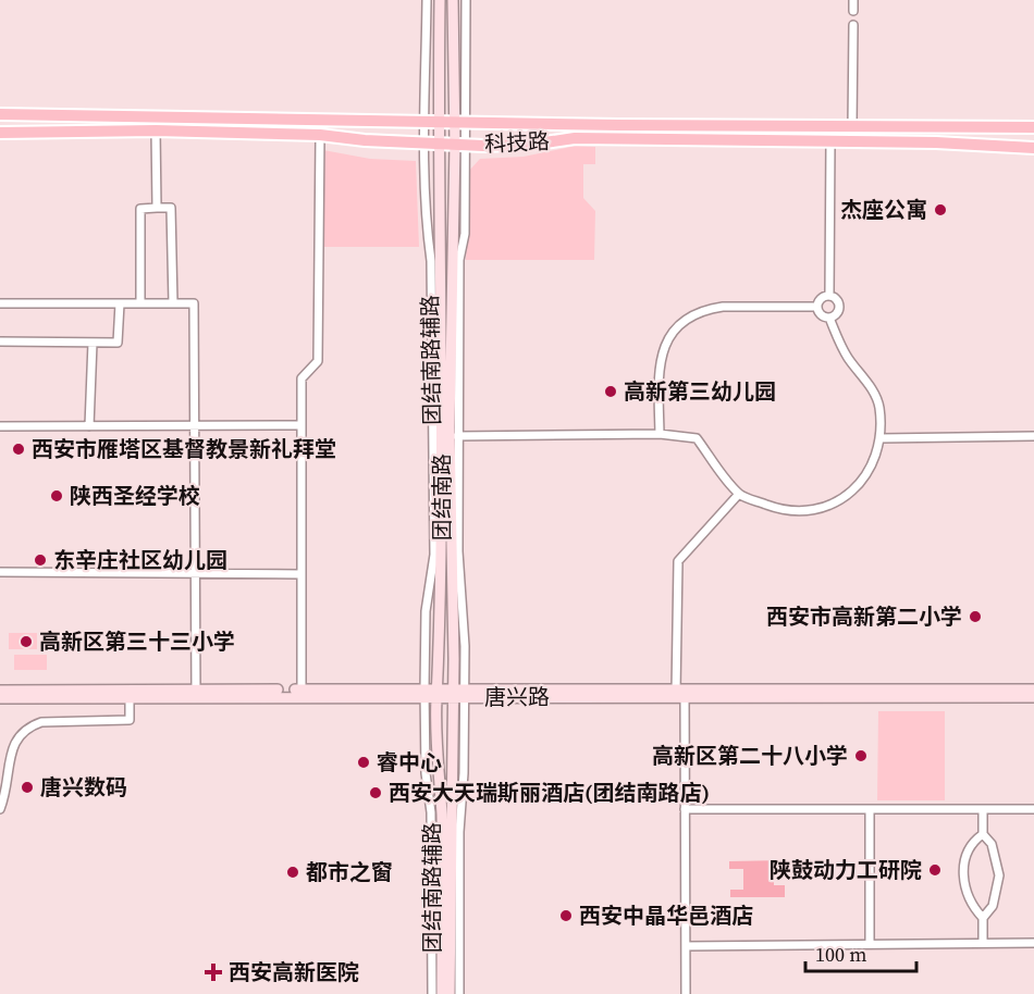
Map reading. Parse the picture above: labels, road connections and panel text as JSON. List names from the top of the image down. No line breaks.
{"streets":{"main road":["科技路","团结南路","唐兴路"],"street":["团结南路辅路"]},"crossings":[["科技路","团结南路辅路"],["科技路","团结南路"],["团结南路辅路","团结南路"],["团结南路辅路","唐兴路"],["团结南路","唐兴路"]],"places":{"other":["杰座公寓","高新第三幼儿园","西安市雁塔区基督教景新礼拜堂","陕西圣经学校","东辛庄社区幼儿园","西安市高新第二小学","高新区第三十三小学","高新区第二十八小学","睿中心","唐兴数码","西安大天瑞斯丽酒店(团结南路店)","陕鼓动力工研院","都市之窗","西安中晶华邑酒店"],"health":["西安高新医院"]},"scale_bar":"100 m"}
